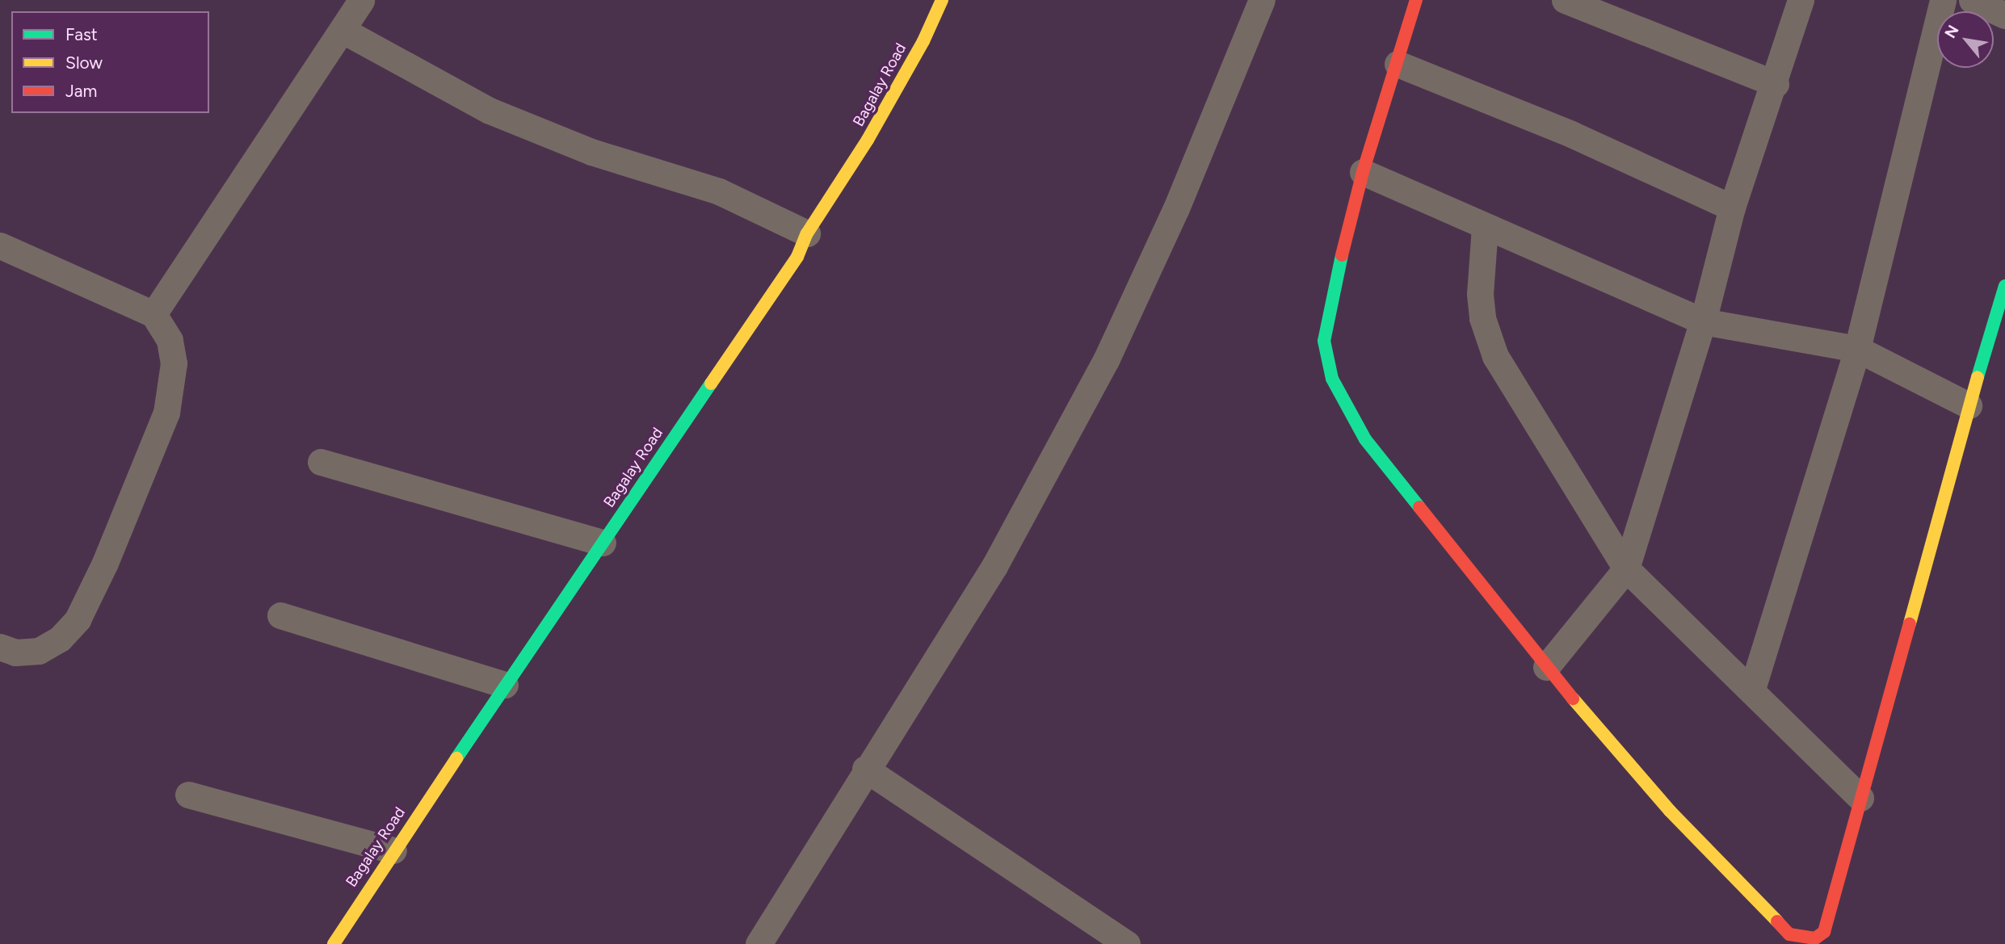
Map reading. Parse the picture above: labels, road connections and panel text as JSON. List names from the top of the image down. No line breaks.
{"streets":{"street":["Bagalay Road"]},"legend":["Fast","Slow","Jam"],"north":"top left"}
